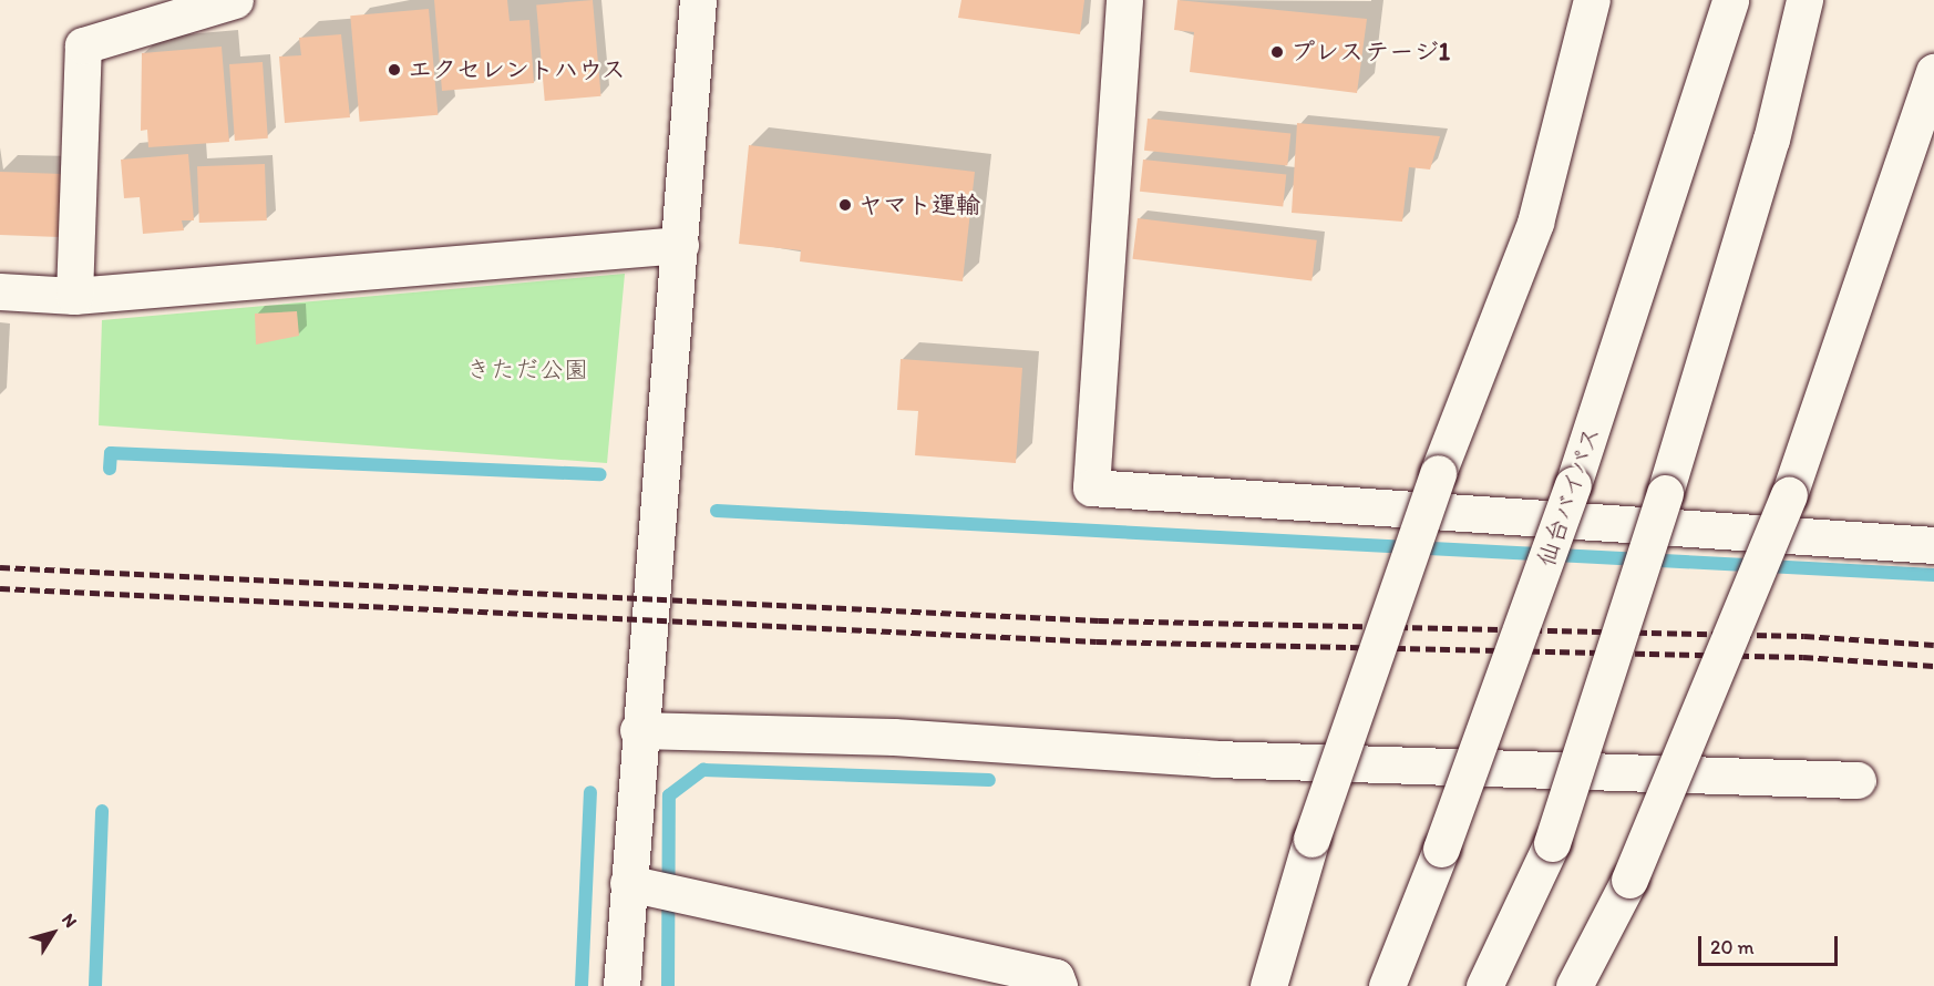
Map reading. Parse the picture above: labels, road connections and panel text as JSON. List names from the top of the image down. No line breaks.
{"streets":{"main road":["仙台バイパス"]},"parks":["きただ公園"],"places":["プレステージ1","エクセレントハウス","ヤマト運輸"],"scale_bar":"20 m","north":"top right"}
